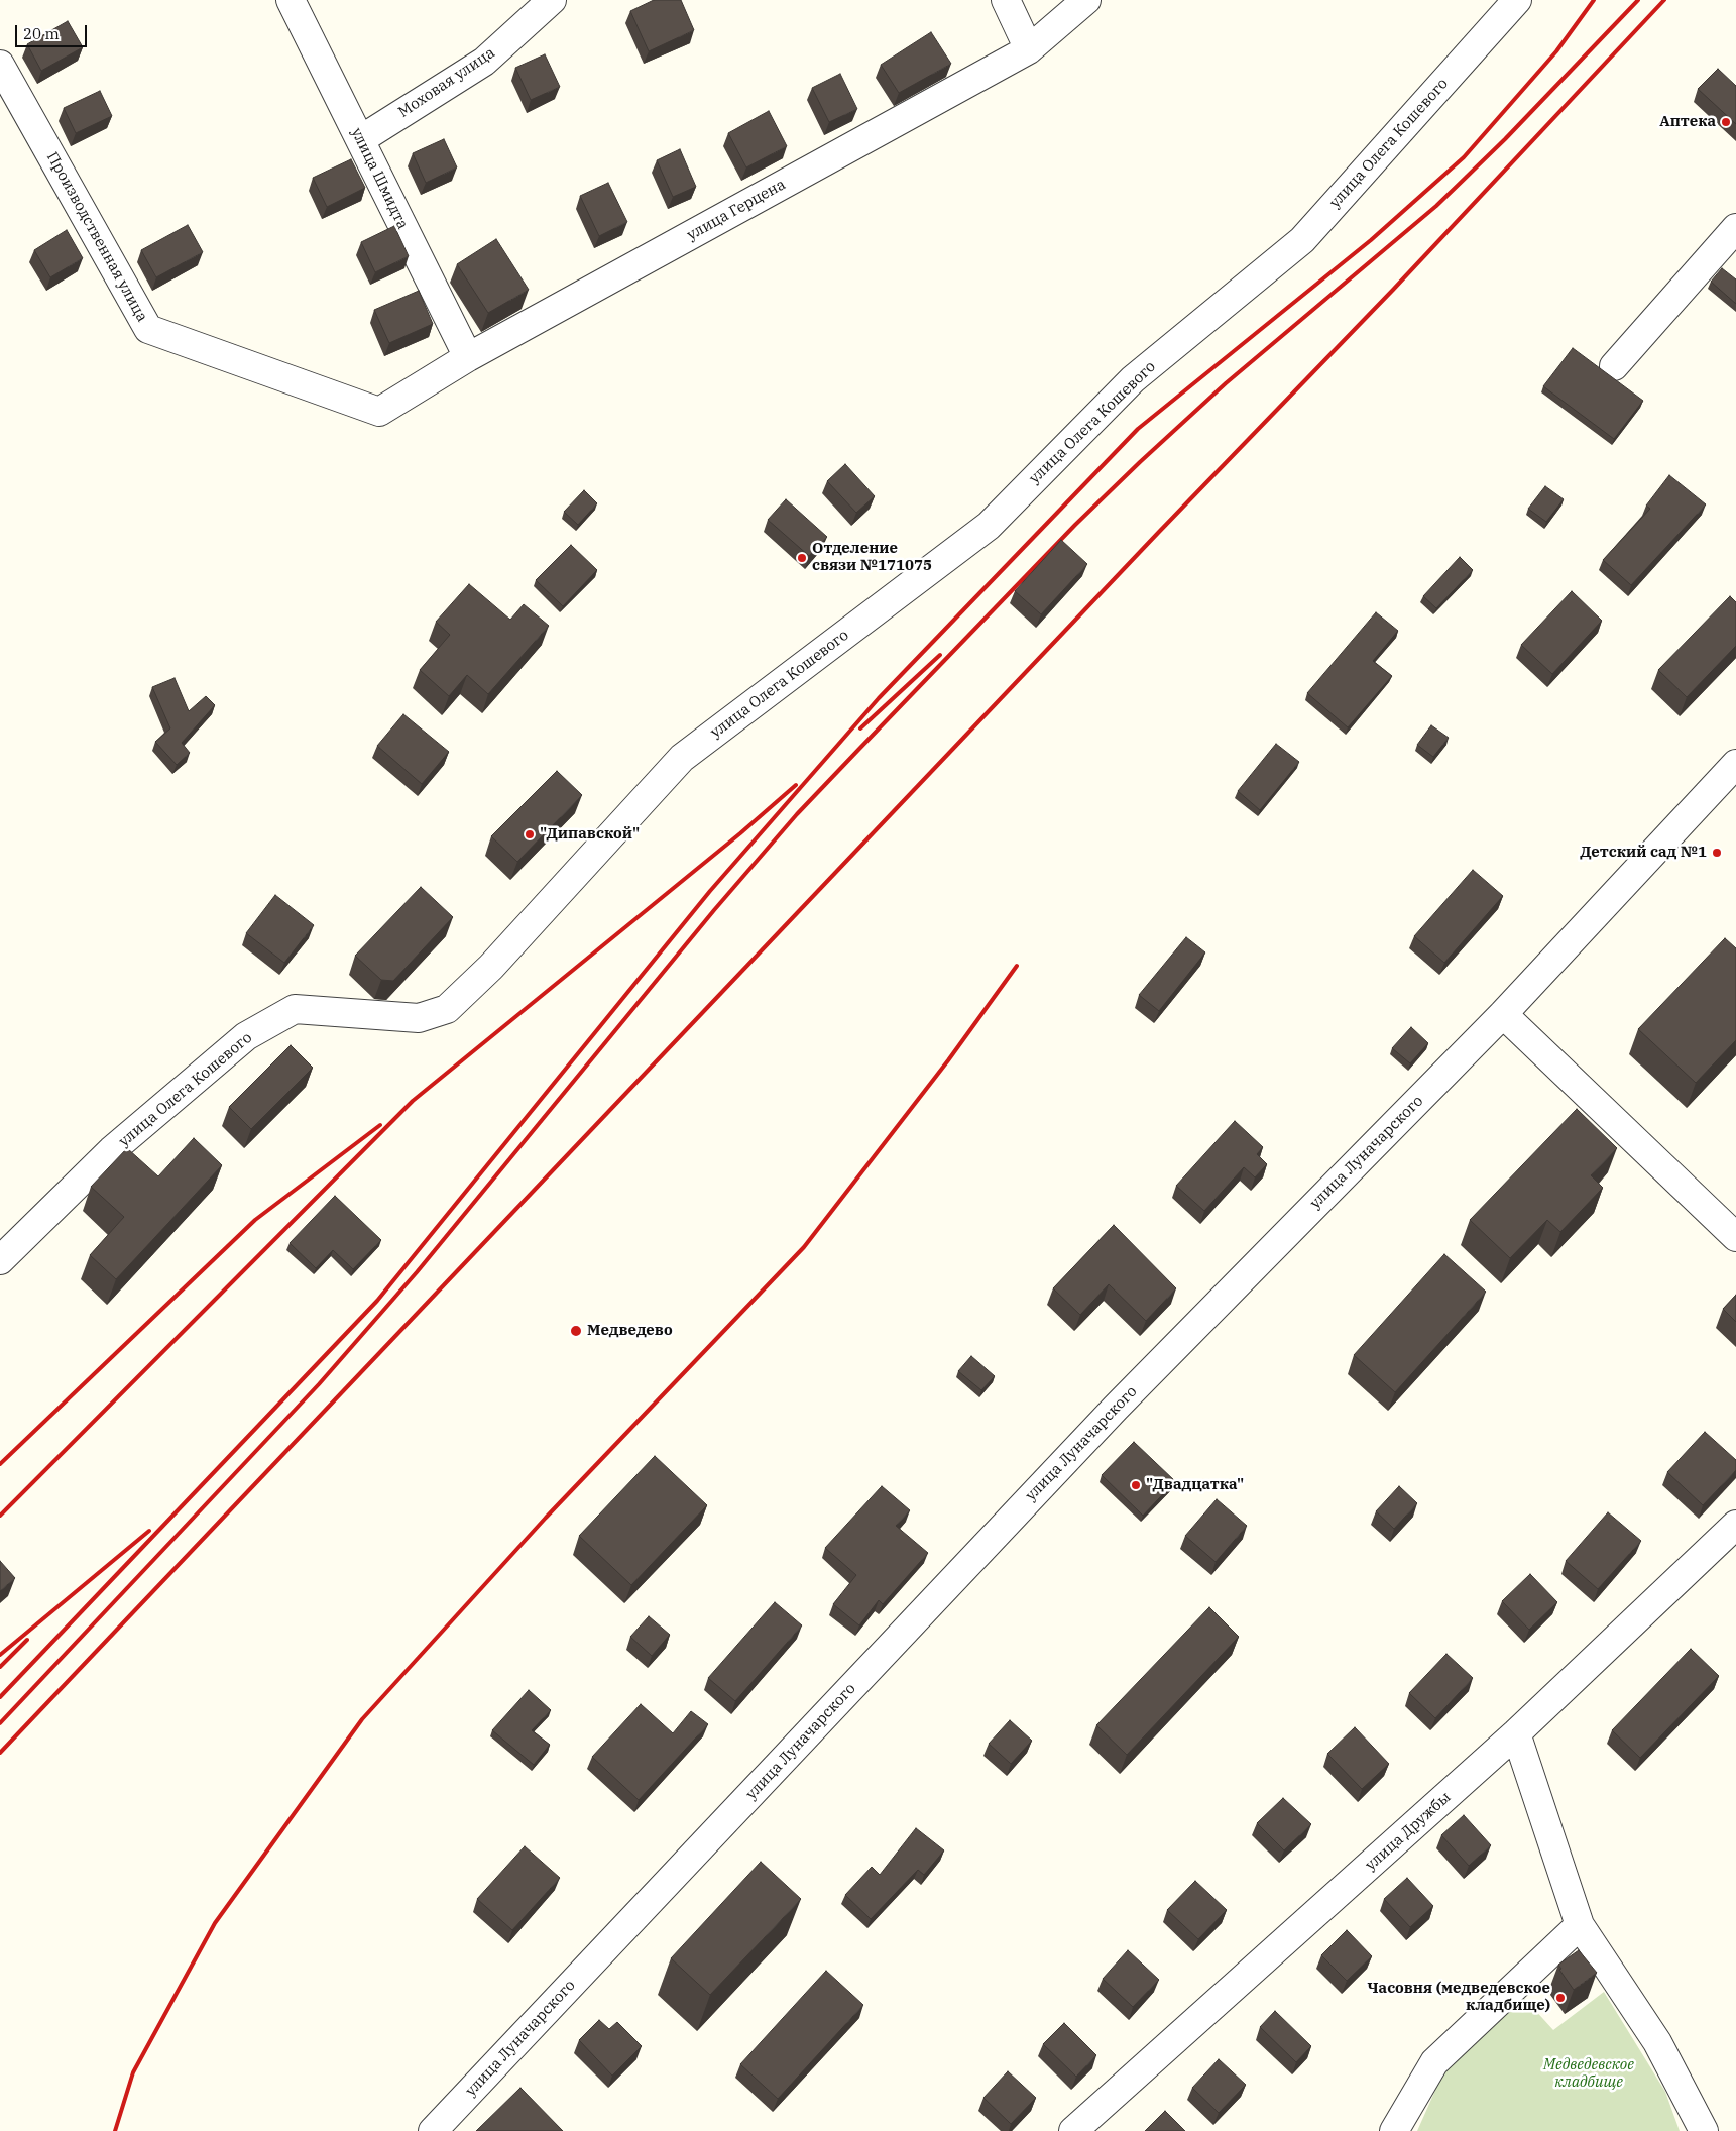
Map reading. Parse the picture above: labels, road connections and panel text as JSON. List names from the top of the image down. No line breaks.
{"streets":{"street":["Моховая улица","улица Олега Кошевого","улица Шмидта","улица Герцена","Производственная улица","улица Луначарского","улица Дружбы"]},"crossings":[["Моховая улица","улица Шмидта"],["улица Шмидта","улица Герцена"],["улица Герцена","Производственная улица"]],"parks":["Медведевское кладбище"],"places":["Аптека","Отделение связи №171075","\"Дипавской\"","Детский сад №1","Медведево","\"Двадцатка\"","Часовня (медведевское кладбище)"],"scale_bar":"20 m"}
